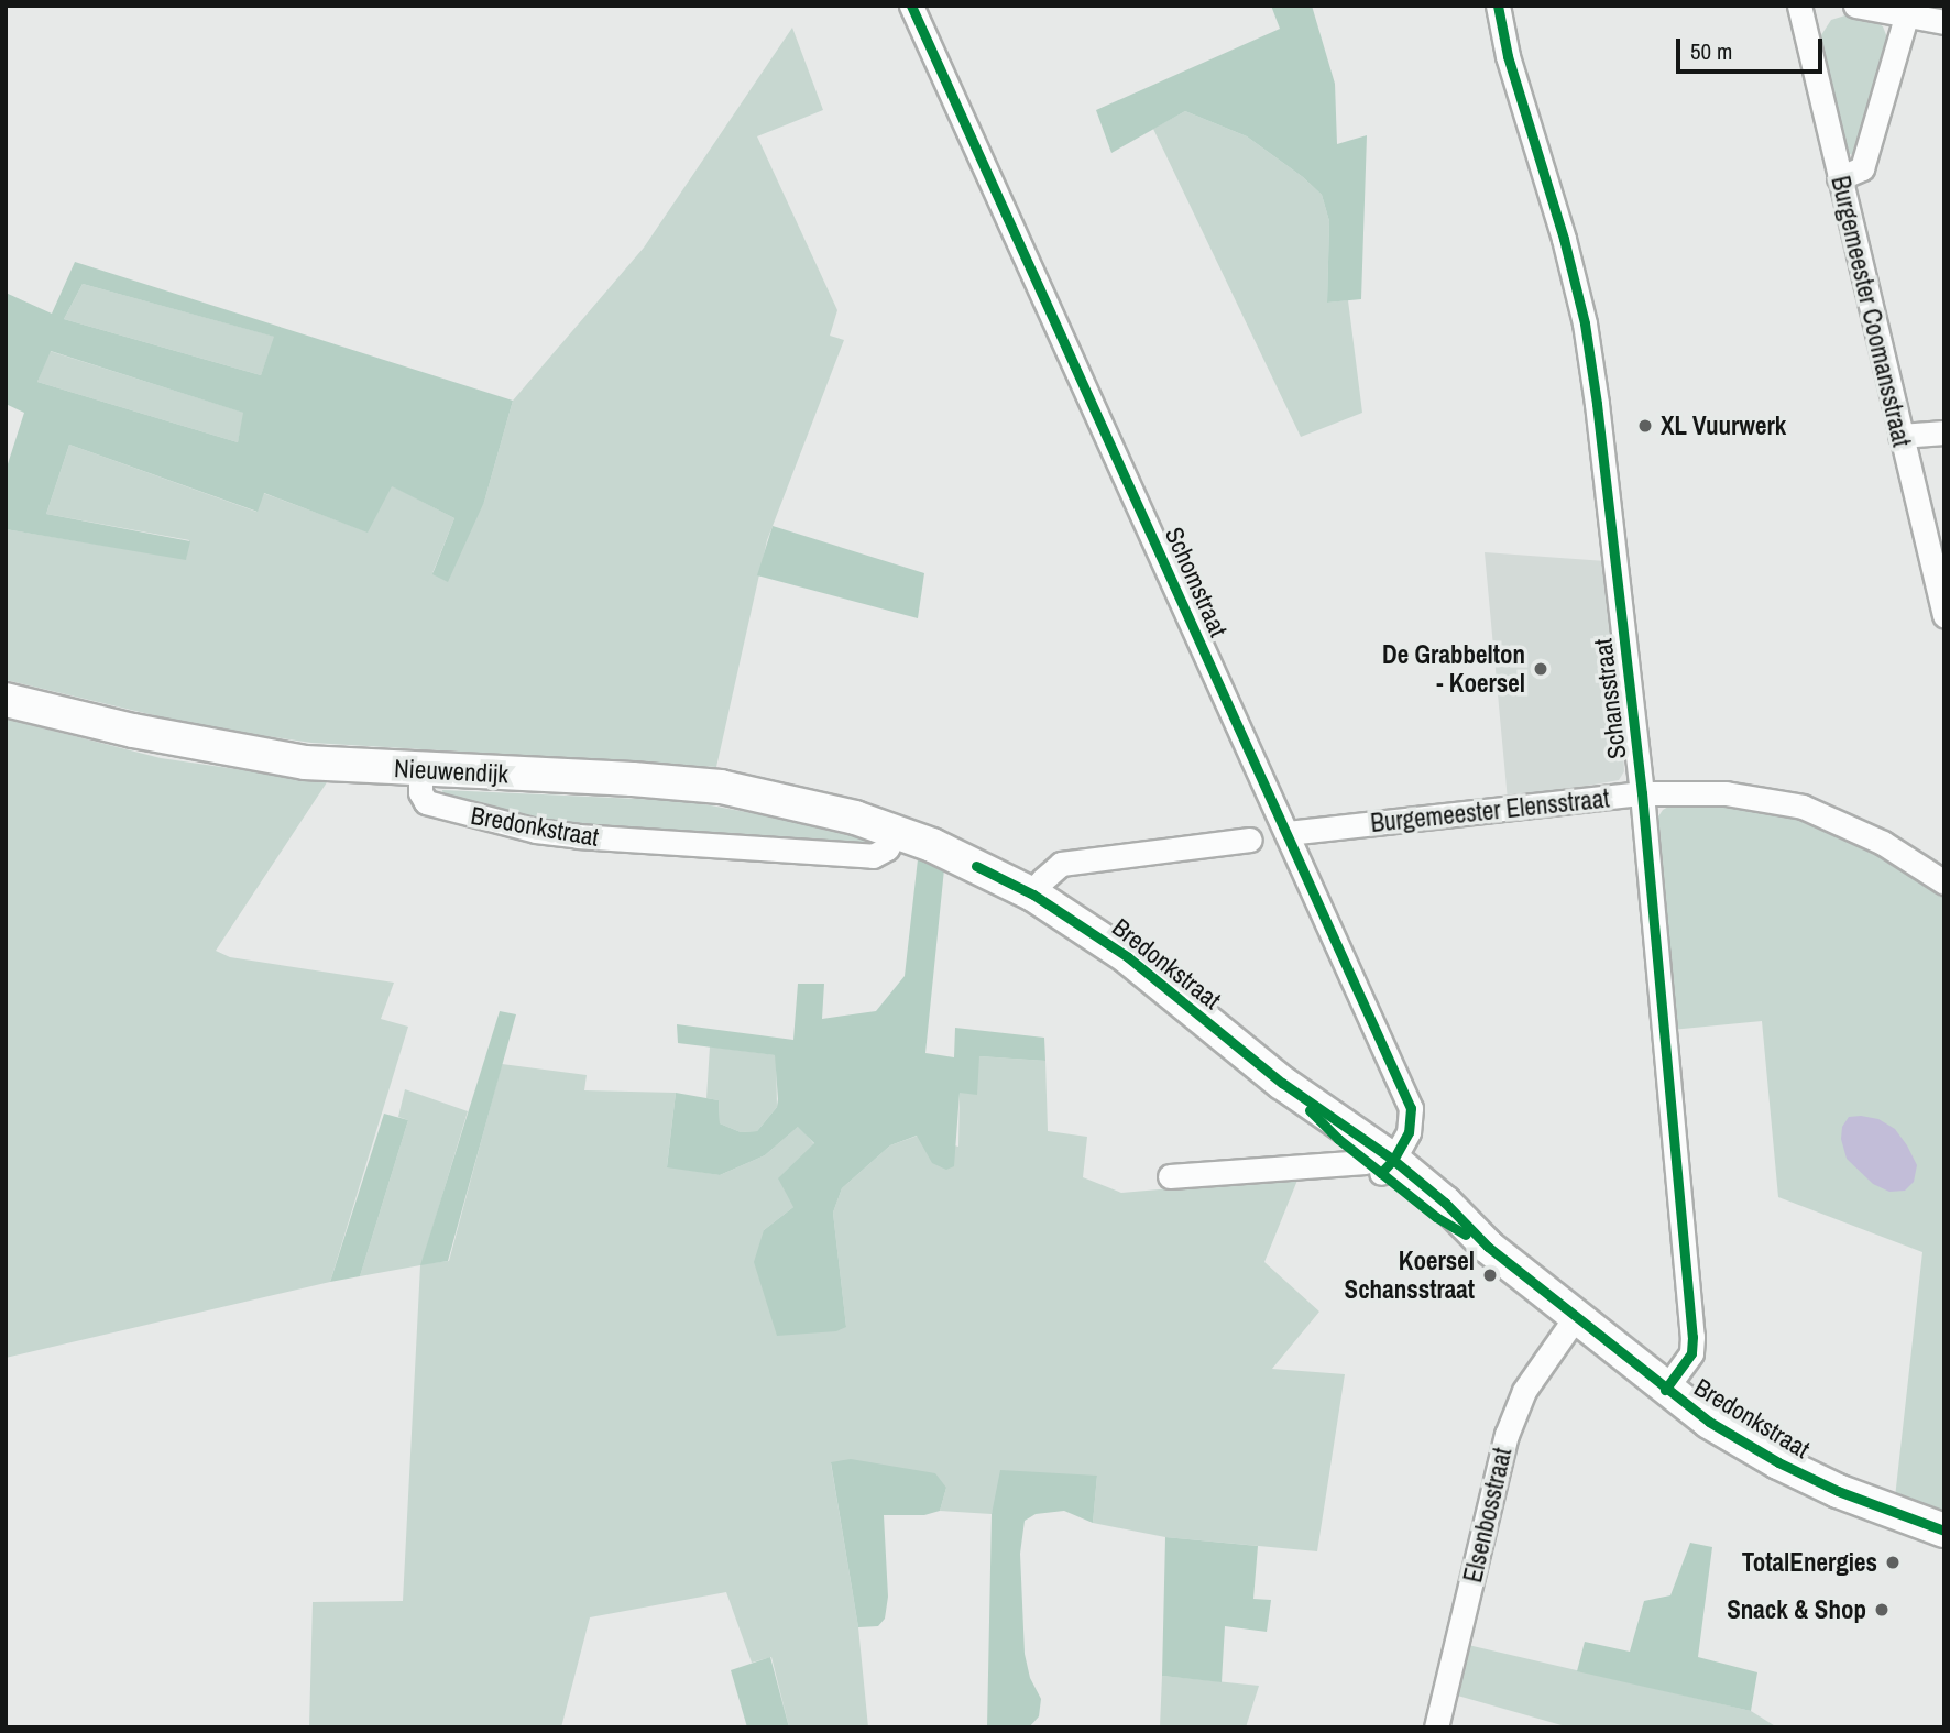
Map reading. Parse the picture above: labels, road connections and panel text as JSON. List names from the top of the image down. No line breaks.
{"streets":{"street":["Burgemeester Coomansstraat","Schomstraat","Schansstraat","Nieuwendijk","Burgemeester Elensstraat","Bredonkstraat","Elsenbosstraat"]},"crossings":[["Schomstraat","Burgemeester Elensstraat"],["Schomstraat","Bredonkstraat"],["Schansstraat","Burgemeester Elensstraat"],["Schansstraat","Bredonkstraat"],["Nieuwendijk","Bredonkstraat"],["Bredonkstraat","Elsenbosstraat"]],"places":["XL Vuurwerk","De Grabbelton - Koersel","Koersel Schansstraat","TotalEnergies","Snack & Shop"],"scale_bar":"50 m"}
